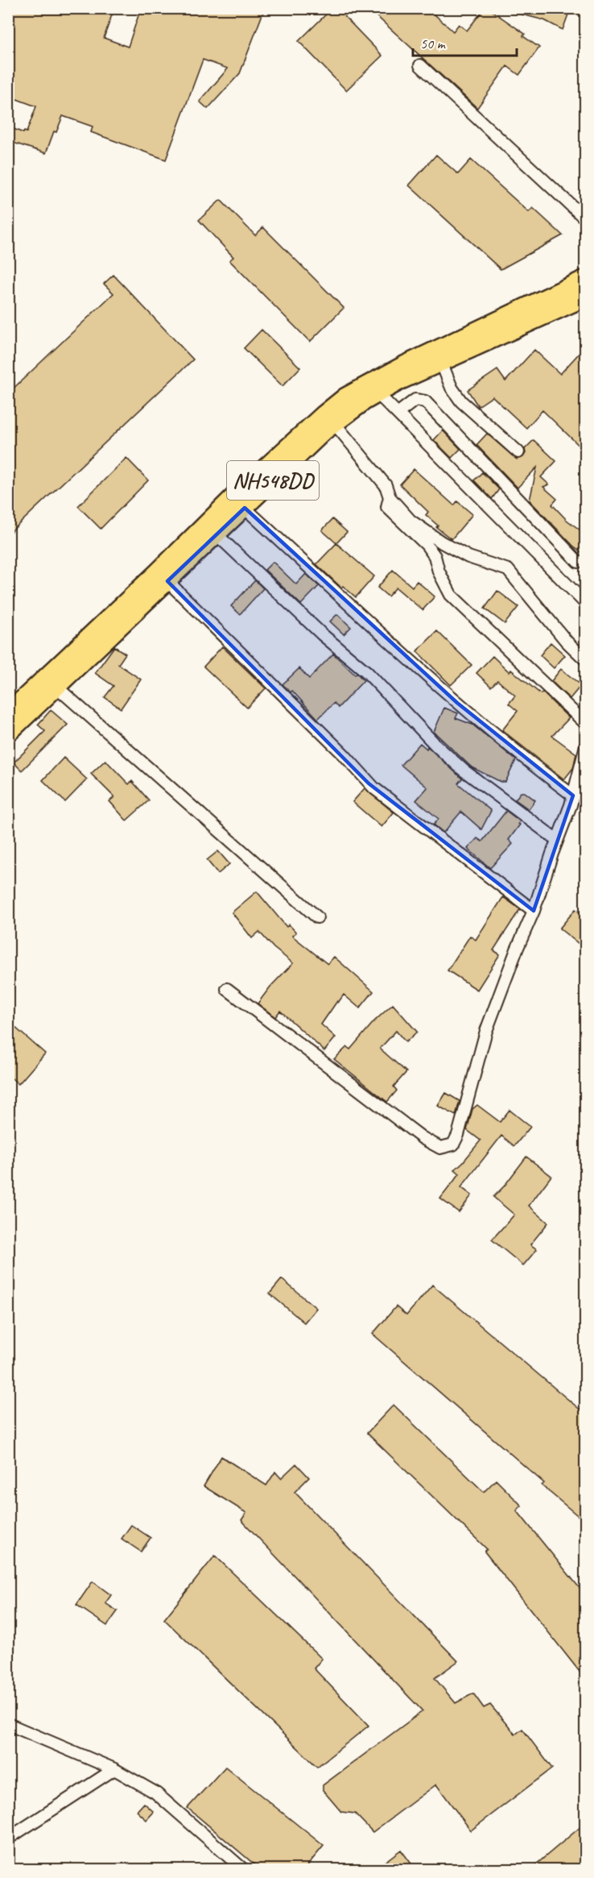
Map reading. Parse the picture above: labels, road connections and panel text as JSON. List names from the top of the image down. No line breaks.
{"streets":{"highway":["NH548DD"]},"scale_bar":"50 m"}
